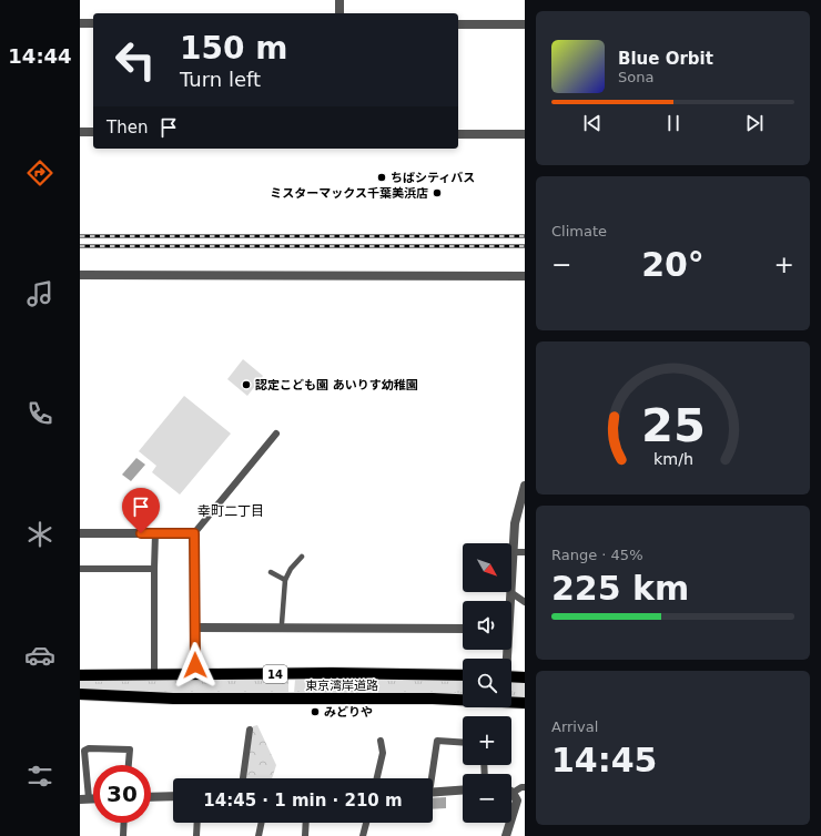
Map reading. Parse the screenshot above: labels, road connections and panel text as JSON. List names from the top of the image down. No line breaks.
{"streets":{"highway":["14","東京湾岸道路"]},"districts":["幸町二丁目"],"places":["ちばシティバス","ミスターマックス千葉美浜店","認定こども園 あいりす幼稚園","みどりや"],"north":"bottom right","page":{"tabs":"14:44","turn":["150 m","Turn left"],"song":["Blue Orbit","Sona"],"then":"Then","tile":["Climate",["Range · 45%","225 km"],["Arrival","14:45"]],"heat":["−","20°","+"],"map_buttons":["+","−"],"limit":"30","trip":"14:45 · 1 min · 210 m","gauge":["25","km/h"]}}
